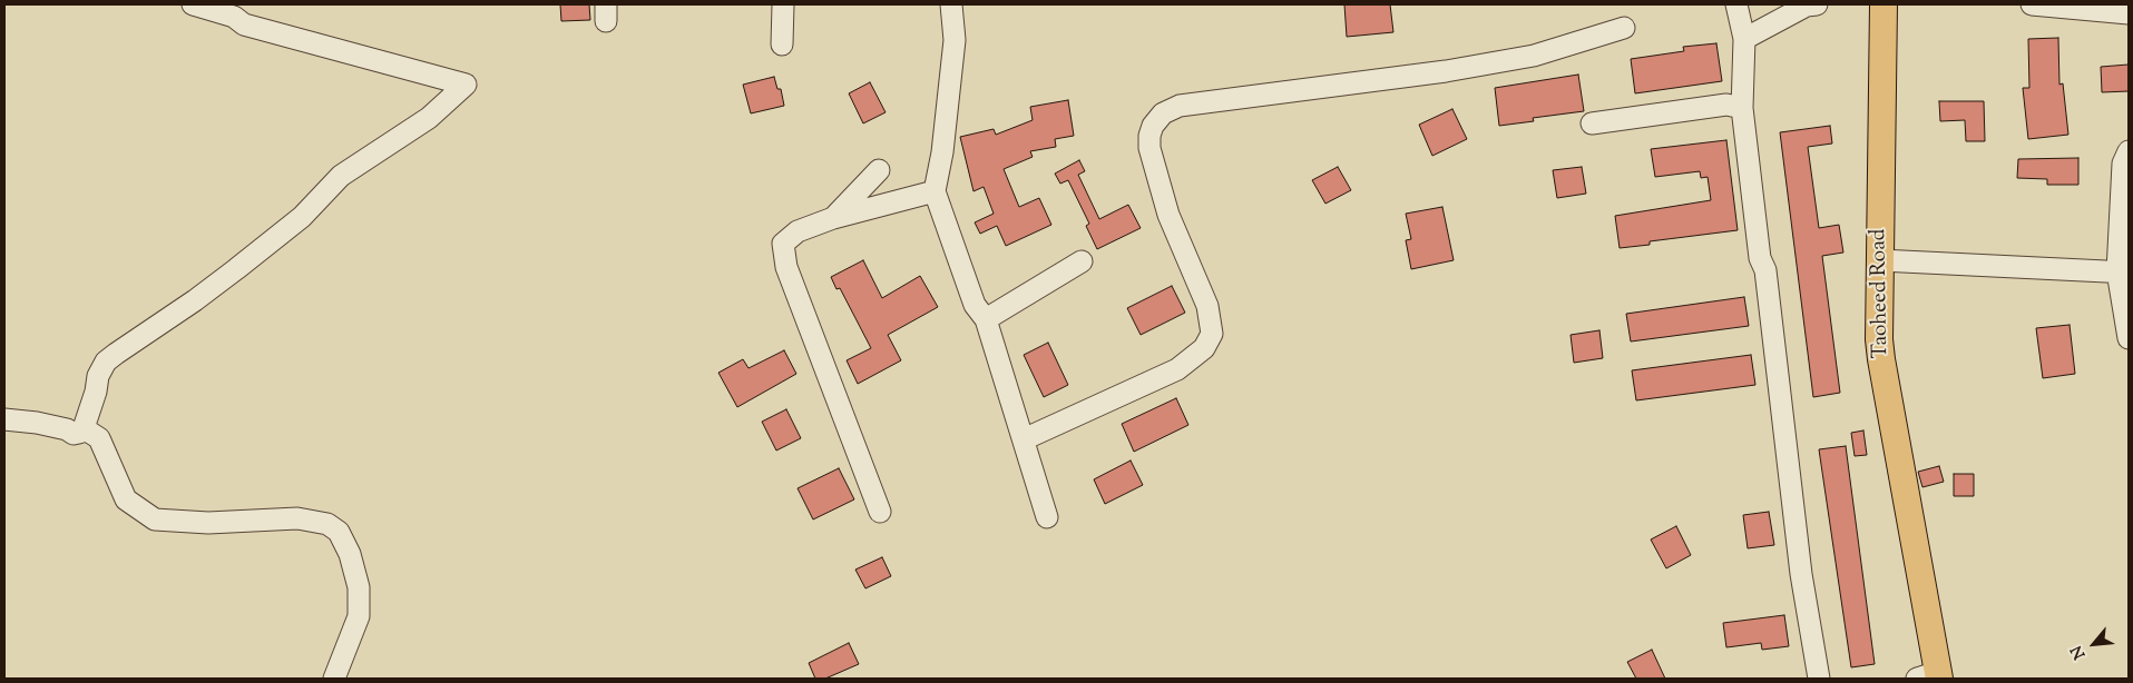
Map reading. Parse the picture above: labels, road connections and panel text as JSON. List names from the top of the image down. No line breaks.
{"streets":{"main road":["Taoheed Road"]},"north":"bottom left"}
